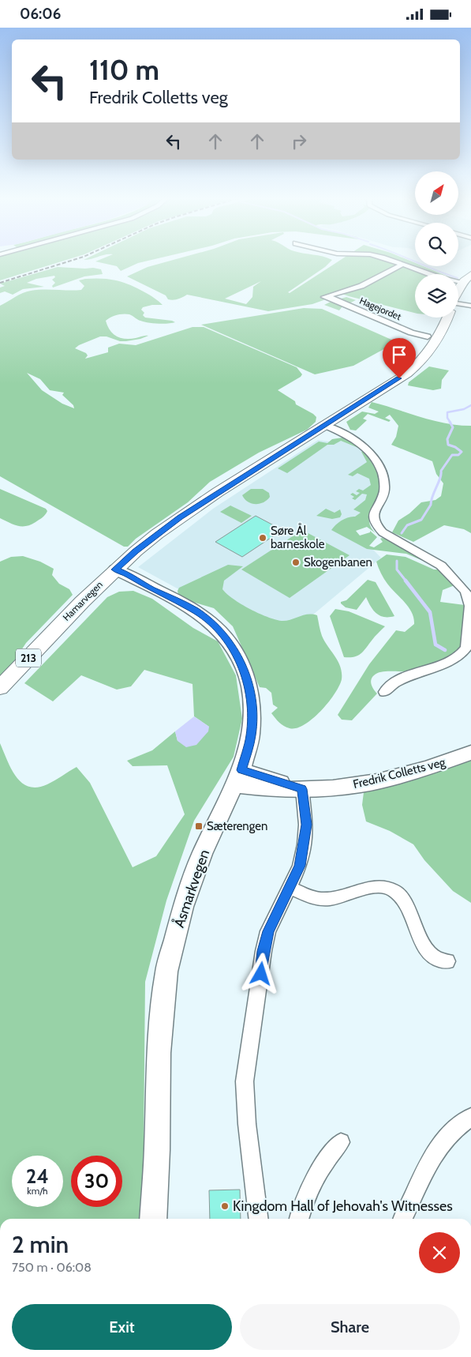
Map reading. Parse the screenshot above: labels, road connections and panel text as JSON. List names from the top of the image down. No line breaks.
{"streets":{"main road":["Hamarvegen","213","Fredrik Colletts veg","Åsmarkvegen"],"street":["Hagejordet"]},"crossings":[["Hamarvegen","Åsmarkvegen"],["Fredrik Colletts veg","Åsmarkvegen"]],"places":{"other":["Søre Ål barneskole","Skogenbanen","Kingdom Hall of Jehovah's Witnesses"],"transit":["Sæterengen"]},"north":"top right","page":{"status":"06:06","turn":["110 m","Fredrik Colletts veg"],"speed":"24 km/h","limit":"30","heading":["2 min","750 m · 06:08"],"buttons":["Exit","Share"]}}
